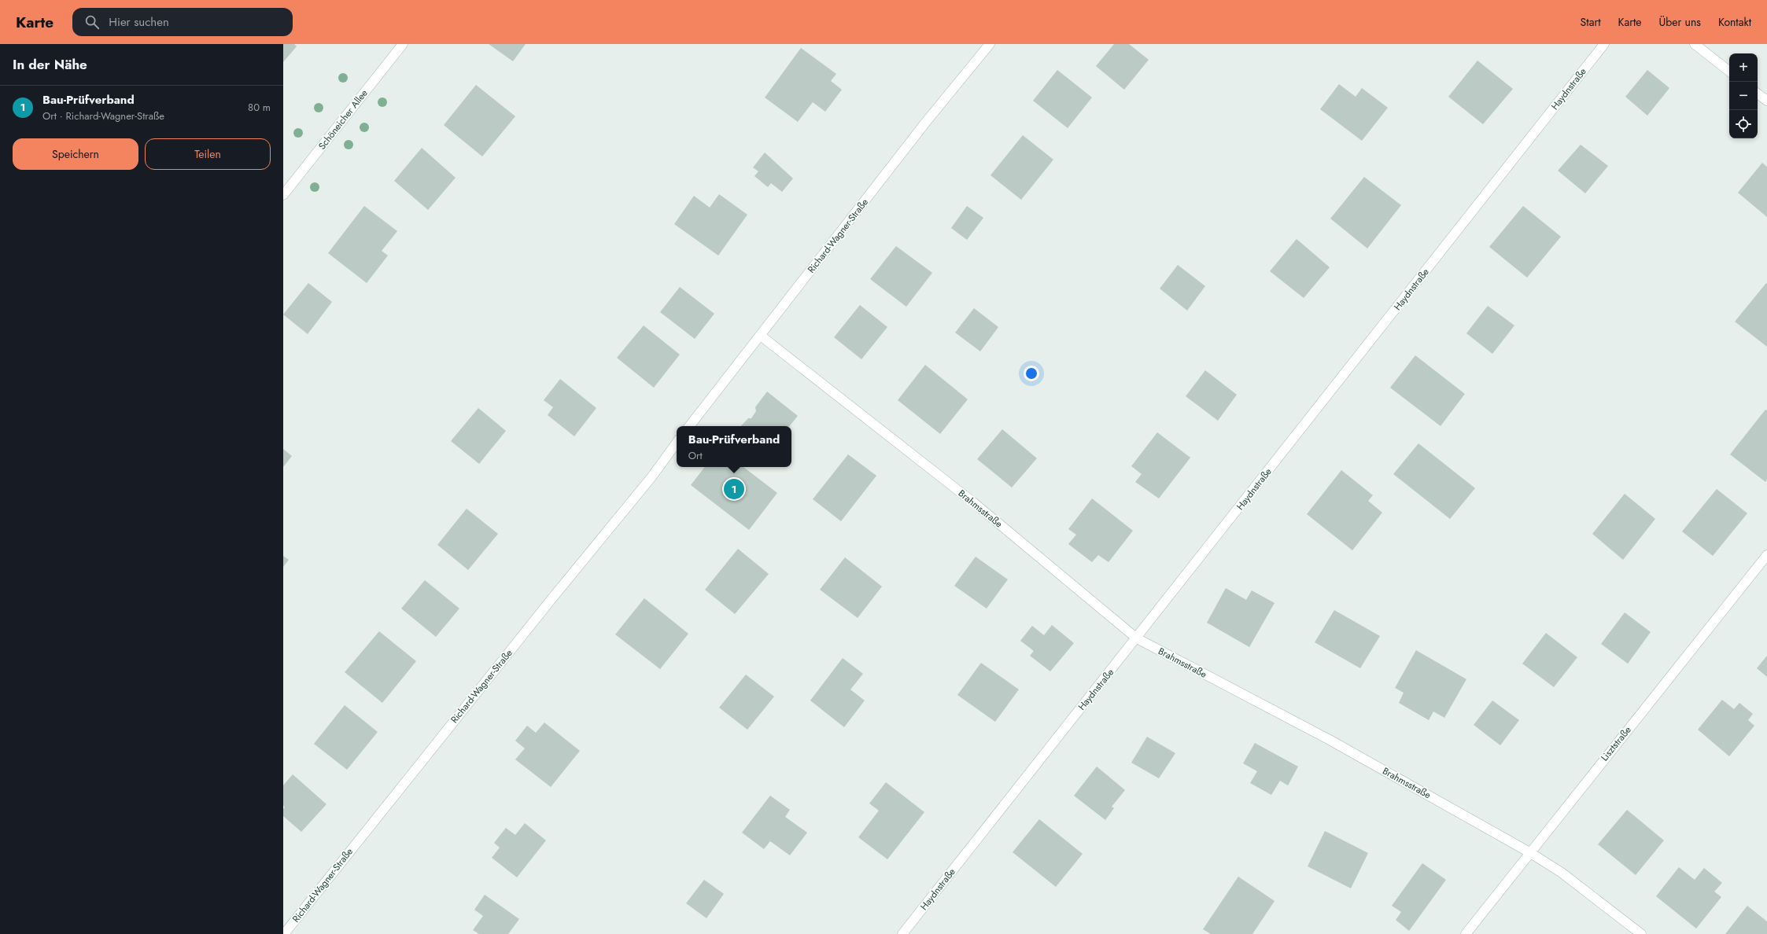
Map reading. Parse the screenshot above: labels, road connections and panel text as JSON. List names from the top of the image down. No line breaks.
{"streets":{"street":["Haydnstraße","Schöneicher Allee","Richard-Wagner-Straße","Brahmsstraße","Lisztstraße"]},"crossings":[["Haydnstraße","Brahmsstraße"],["Richard-Wagner-Straße","Brahmsstraße"],["Brahmsstraße","Lisztstraße"]],"page":{"header":"Karte","search":"Hier suchen","nav":["Start","Karte","Über uns","Kontakt"],"heading":"In der Nähe","map_buttons":["+","−"],"list":[{"mark":"1","name":"Bau-Prüfverband","note":"Ort · Richard-Wagner-Straße","value":"80 m"}],"buttons":["Speichern","Teilen"],"popup":["Bau-Prüfverband","Ort"],"pins":"1"}}
